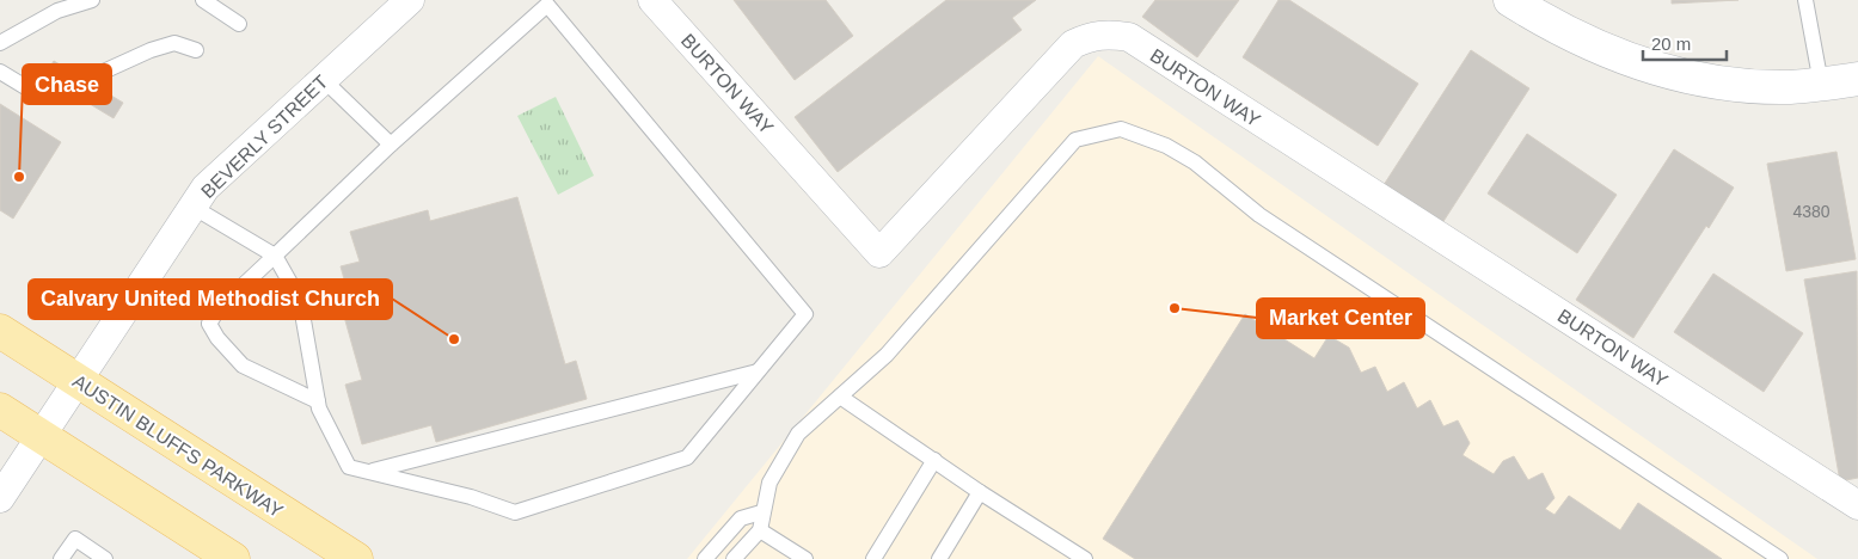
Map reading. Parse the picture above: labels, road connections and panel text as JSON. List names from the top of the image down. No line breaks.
{"streets":{"main road":["AUSTIN BLUFFS PARKWAY"],"street":["BURTON WAY","BEVERLY STREET"]},"crossings":[["BEVERLY STREET","AUSTIN BLUFFS PARKWAY"]],"places":["Chase","Market Center","Calvary United Methodist Church"],"house_numbers":["4380"],"scale_bar":"20 m"}
